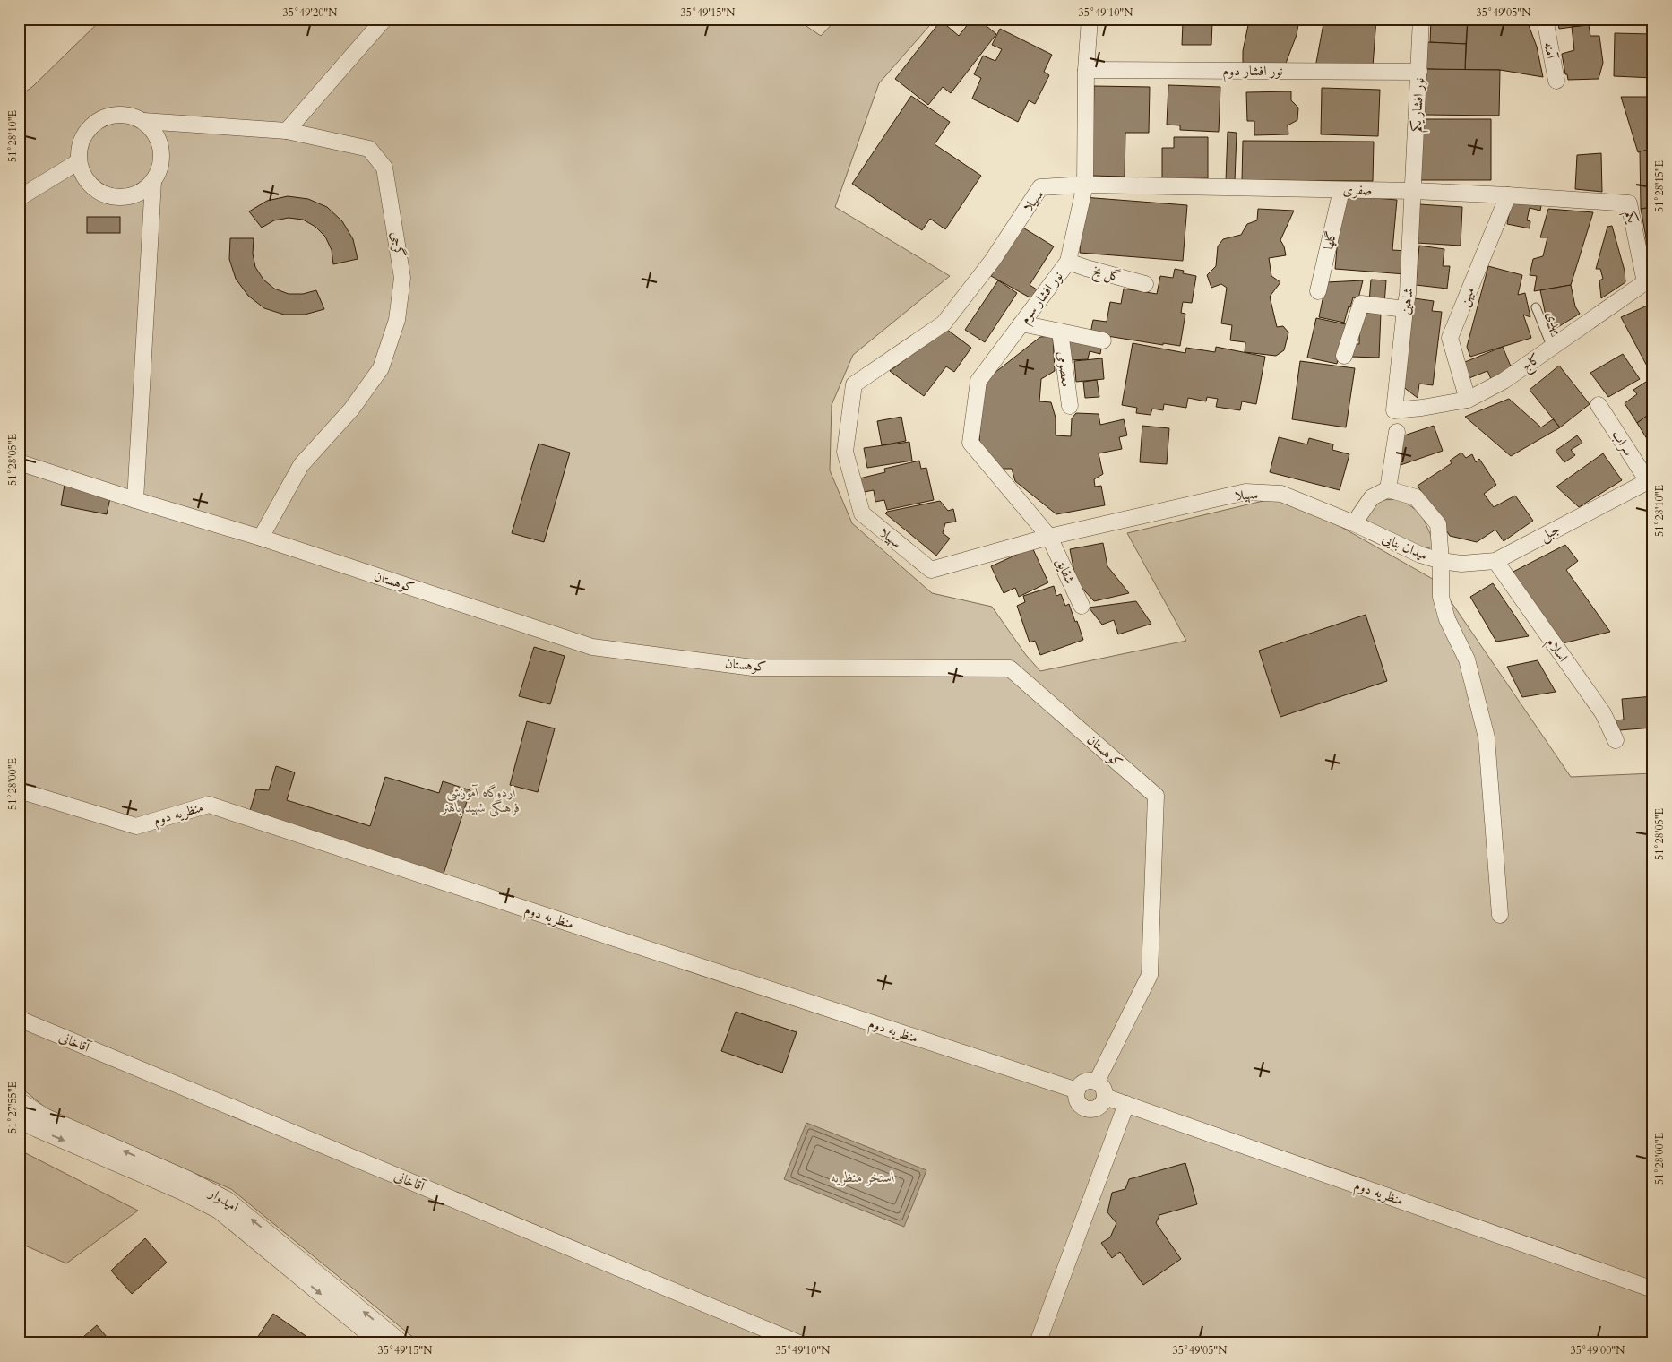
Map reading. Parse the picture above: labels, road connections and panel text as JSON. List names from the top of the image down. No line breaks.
{"streets":{"street":["آمنه","نور افشار دوم","نور افشار یکم","صفری","سهیلا","یکم","گلها","گرجی","گل یخ","میهن","نور افشار سوم","شاهین","کاج","معصومی","سراب","جبلی","میدان بنایی","شقایق","کوهستان","اسلام","منظریه دوم","آقاخانی","امیدوار"],"lane":["مهدی"]},"crossings":[["نور افشار دوم","نور افشار یکم"],["نور افشار دوم","نور افشار سوم"],["نور افشار یکم","صفری"],["نور افشار یکم","شاهین"],["صفری","سهیلا"],["صفری","یکم"],["صفری","گلها"],["صفری","میهن"],["صفری","نور افشار سوم"],["صفری","شاهین"],["سهیلا","نور افشار سوم"],["سهیلا","میدان بنایی"],["سهیلا","شقایق"],["یکم","کاج"],["گرجی","کوهستان"],["گل یخ","نور افشار سوم"],["میهن","کاج"],["نور افشار سوم","معصومی"],["نور افشار سوم","شقایق"],["شاهین","کاج"],["مهدی","کاج"],["سراب","جبلی"],["جبلی","میدان بنایی"],["جبلی","اسلام"],["کوهستان","منظریه دوم"]],"water":["استخر منظریه"],"parks":["اردوگاه آموزشی فرهنگی شهید باهنر"],"coordinates":["35°49'20\"N","35°49'15\"N","35°49'10\"N","35°49'05\"N","51°28'10\"E","51°28'15\"E","51°28'05\"E","51°28'00\"E","51°27'55\"E","35°49'00\"N"]}
